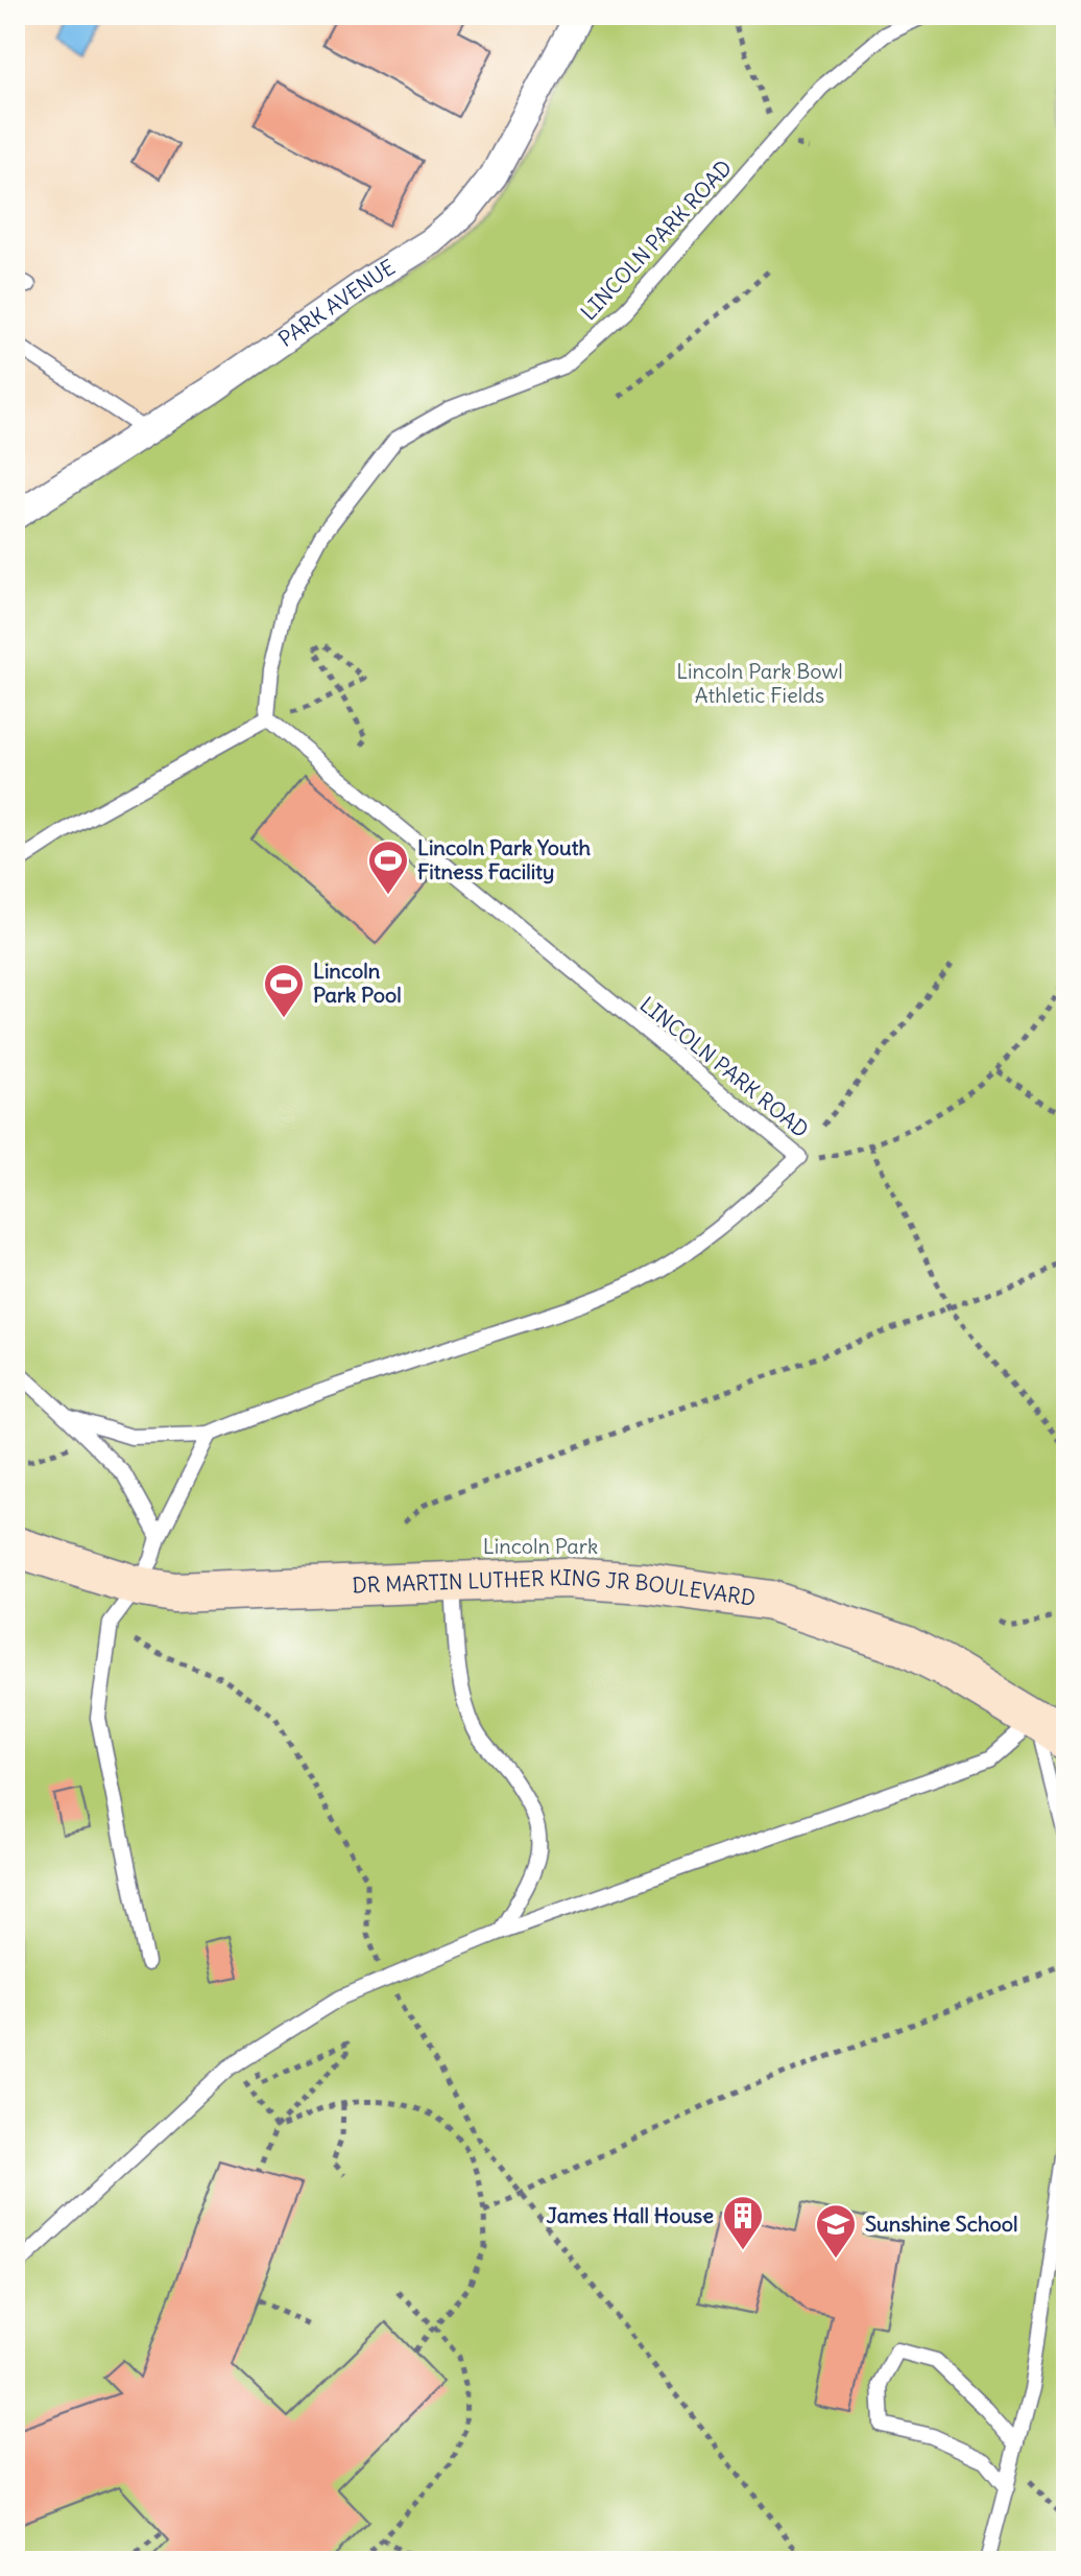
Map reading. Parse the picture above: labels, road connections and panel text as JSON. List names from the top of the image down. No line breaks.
{"streets":{"street":["PARK AVENUE","DR MARTIN LUTHER KING JR BOULEVARD"],"lane":["LINCOLN PARK ROAD"]},"parks":["Lincoln Park Bowl Athletic Fields","Lincoln Park"],"places":{"sports":["Lincoln Park Youth Fitness Facility","Lincoln Park Pool"],"building":["James Hall House"],"school or university":["Sunshine School"]}}
